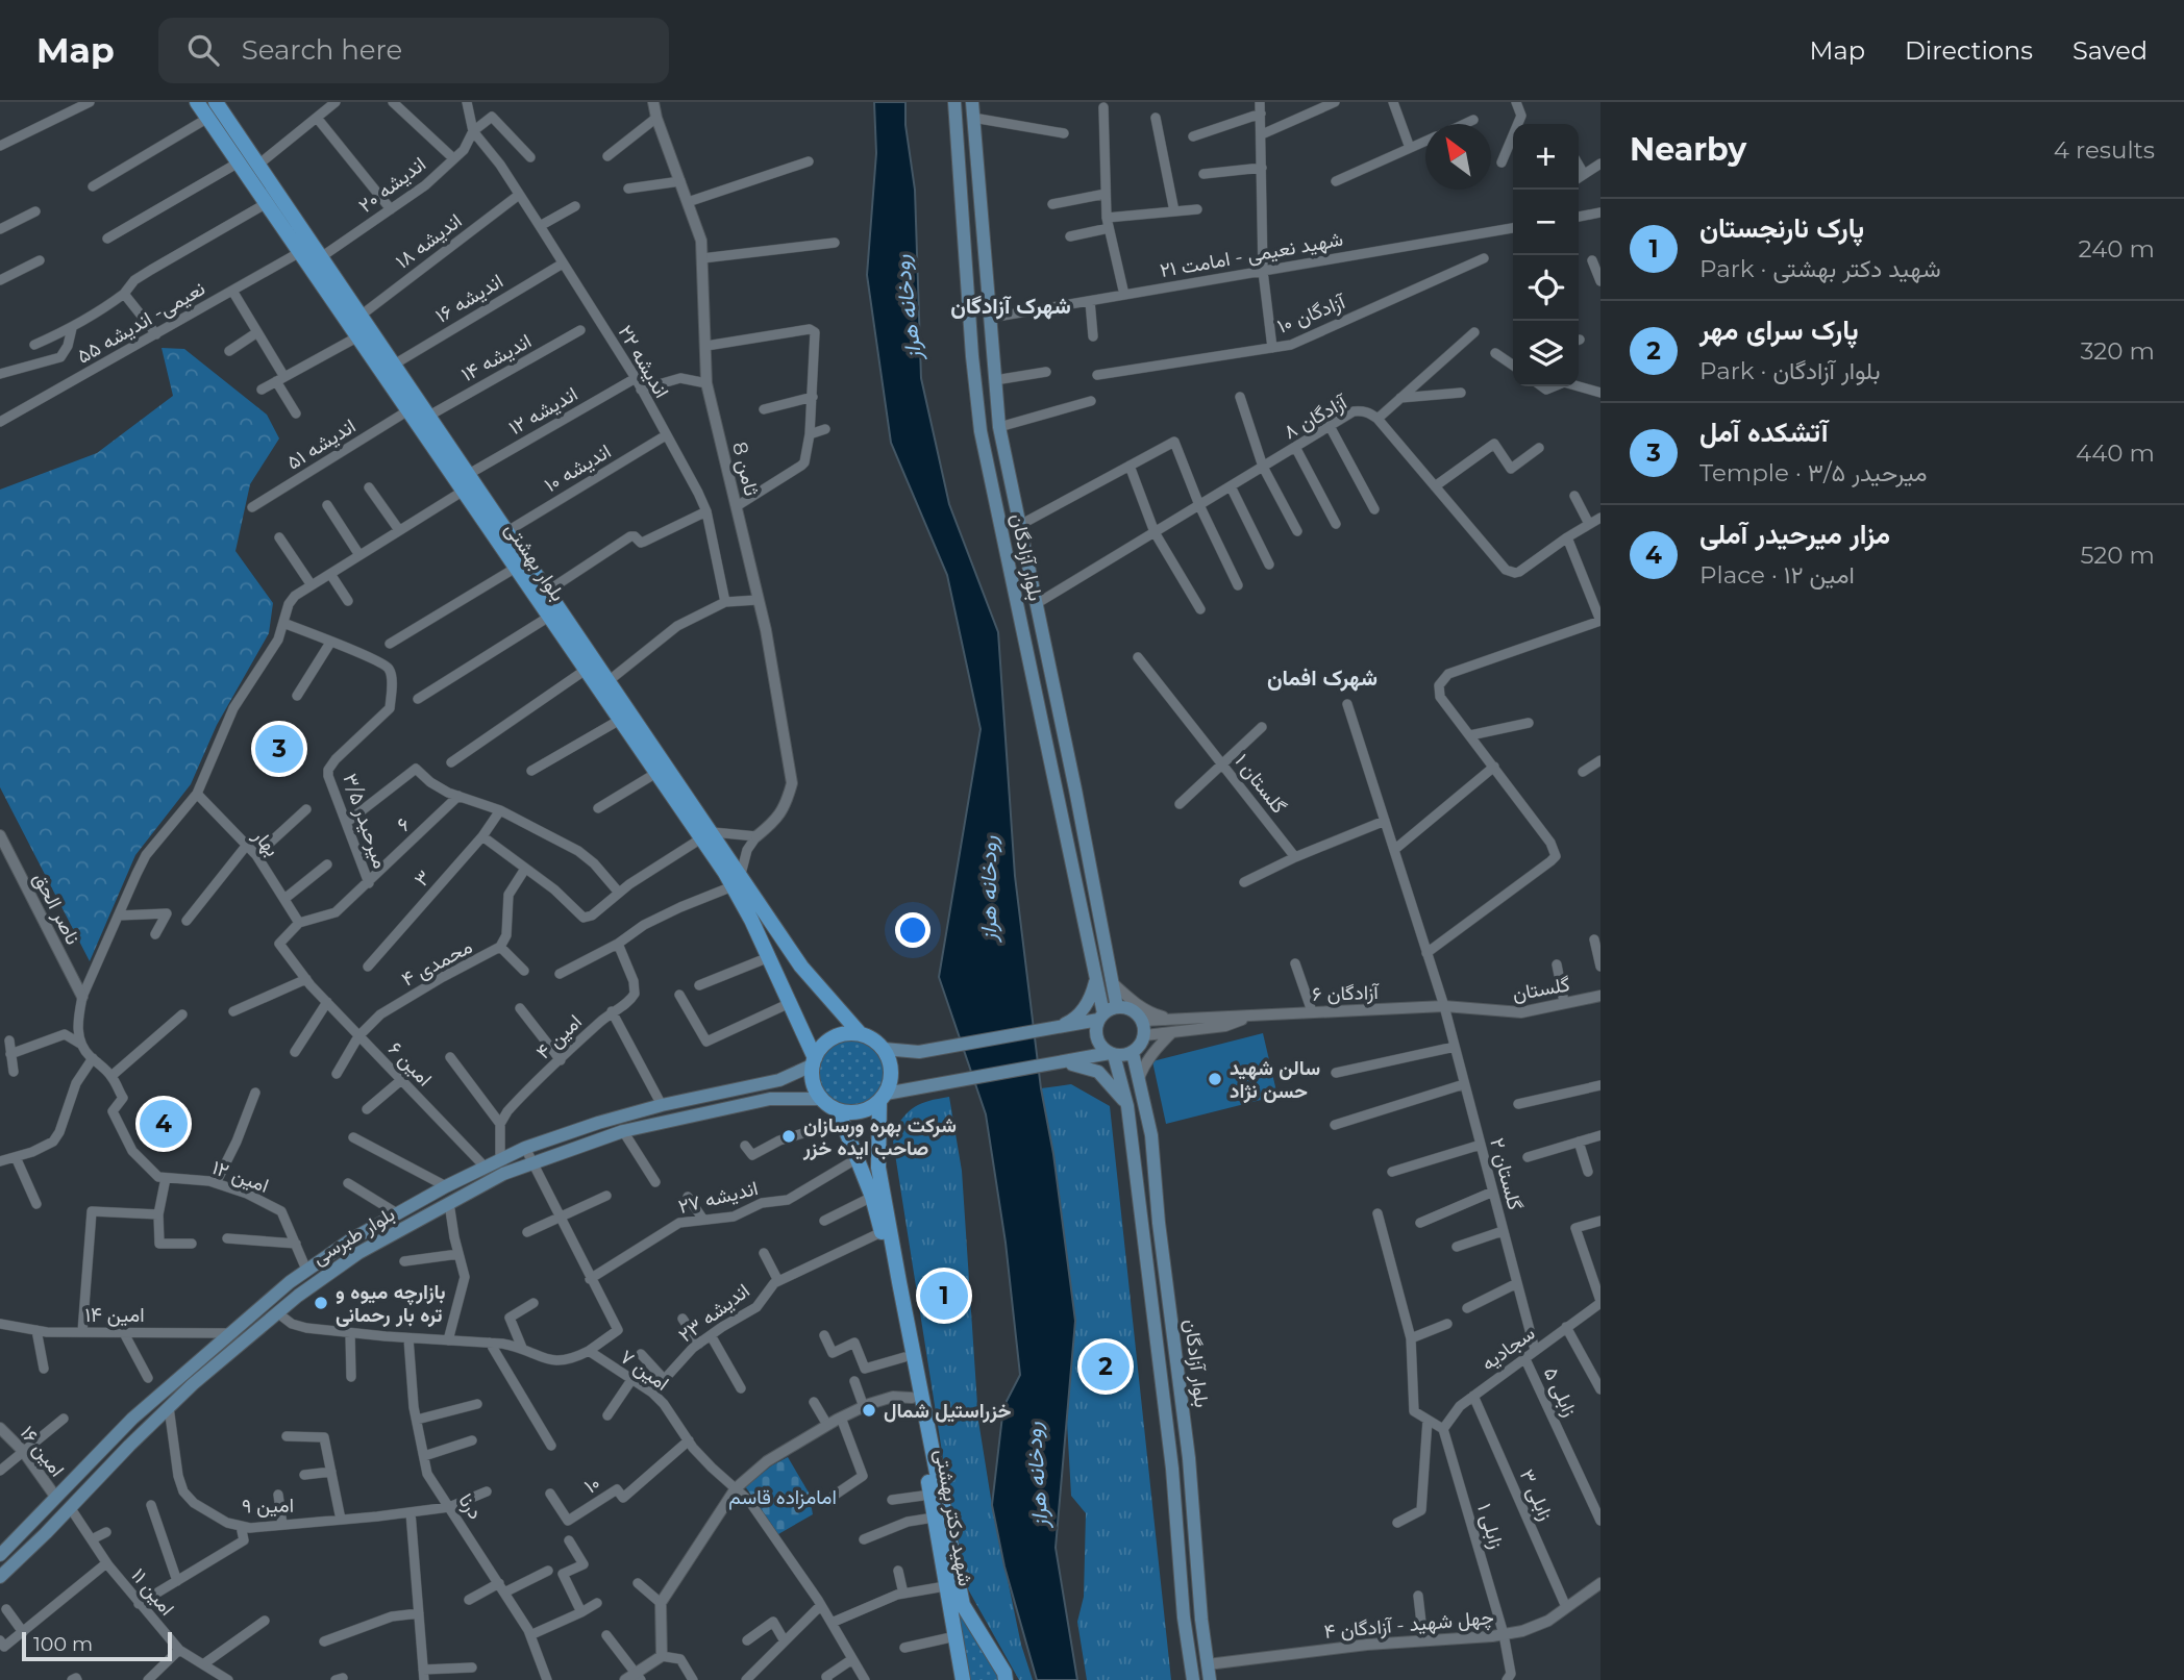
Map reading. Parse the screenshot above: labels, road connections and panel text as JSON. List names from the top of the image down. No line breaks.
{"streets":{"main road":["بلوار آزادگان","بلوار بهشتی","بلوار طبرسی","شهید دکتر بهشتی"],"street":["اندیشه ۲۰","اندیشه ۱۸","شهید نعیمی - امامت ۲۱","اندیشه ۱۶","آزادگان ۱۰","نعیمی- اندیشه ۵۵","اندیشه ۱۴","اندیشه ۲۲","اندیشه ۱۲","آزادگان ۸","اندیشه ۵۱","اندیشه ۱۰","ثامن 8","گلستان ۱","میرحیدر ۳/۵","۶","بهار","۳","ناصر الحق","محمدی ۴","گلستان","آزادگان ۶","امین ۴","امین ۶","گلستان ۲","امین ۱۲","اندیشه ۲۷","اندیشه ۲۳","امین ۱۴","سجادیه","امین ۷","زابلی ۵","امین ۱۶","۱۰","زابلی ۳","امین ۹","درنا","زابلی ۱","امین ۱۱","چهل شهید - آزادگان ۴"]},"crossings":[["اندیشه ۲۰","اندیشه ۲۲"],["اندیشه ۲۰","بلوار بهشتی"],["اندیشه ۱۸","اندیشه ۲۲"],["اندیشه ۱۸","بلوار بهشتی"],["شهید نعیمی - امامت ۲۱","بلوار آزادگان"],["اندیشه ۱۶","اندیشه ۲۲"],["اندیشه ۱۶","بلوار بهشتی"],["نعیمی- اندیشه ۵۵","بلوار بهشتی"],["اندیشه ۱۴","اندیشه ۵۱"],["اندیشه ۱۴","بلوار بهشتی"],["اندیشه ۲۲","اندیشه ۱۲"],["اندیشه ۲۲","اندیشه ۱۰"],["اندیشه ۱۲","بلوار بهشتی"],["آزادگان ۸","بلوار آزادگان"],["اندیشه ۵۱","بلوار بهشتی"],["اندیشه ۱۰","بلوار بهشتی"],["بلوار آزادگان","آزادگان ۶"],["بلوار آزادگان","چهل شهید - آزادگان ۴"],["بلوار بهشتی","بلوار طبرسی"],["بلوار بهشتی","شهید دکتر بهشتی"],["میرحیدر ۳/۵","۶"],["۶","بهار"],["۶","امین ۶"],["بهار","امین ۶"],["محمدی ۴","امین ۶"],["گلستان","آزادگان ۶"],["گلستان","گلستان ۲"],["آزادگان ۶","گلستان ۲"],["امین ۶","بلوار طبرسی"],["گلستان ۲","سجادیه"],["امین ۱۲","بلوار طبرسی"],["اندیشه ۲۷","شهید دکتر بهشتی"],["بلوار طبرسی","امین ۱۴"],["بلوار طبرسی","امین ۱۶"],["بلوار طبرسی","امین ۹"],["بلوار طبرسی","شهید دکتر بهشتی"],["بلوار طبرسی","امین ۱۱"],["اندیشه ۲۳","امین ۷"],["اندیشه ۲۳","شهید دکتر بهشتی"],["سجادیه","زابلی ۵"],["سجادیه","زابلی ۳"],["سجادیه","زابلی ۱"],["امین ۷","۱۰"],["زابلی ۳","چهل شهید - آزادگان ۴"],["امین ۹","درنا"],["زابلی ۱","چهل شهید - آزادگان ۴"]],"districts":["شهرک آزادگان","شهرک افمان"],"water":["رودخانه هراز"],"parks":["امامزاده قاسم"],"places":["سالن شهید حسن نژاد","شرکت بهره ورسازان صاحب ایده خزر","بازارچه میوه و تره بار رحمانی","خزراستیل شمال"],"scale_bar":"100 m","north":"top left","page":{"header":"Map","search":"Search here","nav":["Map","Directions","Saved"],"heading":["Nearby","4 results"],"map_buttons":["+","−"],"list":[{"mark":"1","name":"پارک نارنجستان","note":"Park · شهید دکتر بهشتی","value":"240 m"},{"mark":"2","name":"پارک سرای مهر","note":"Park · بلوار آزادگان","value":"320 m"},{"mark":"3","name":"آتشکده آمل","note":"Temple · میرحیدر ۳/۵","value":"440 m"},{"mark":"4","name":"مزار میرحیدر آملی","note":"Place · امین ۱۲","value":"520 m"}],"pins":["3","4","1","2"],"scale":"100 m"}}
